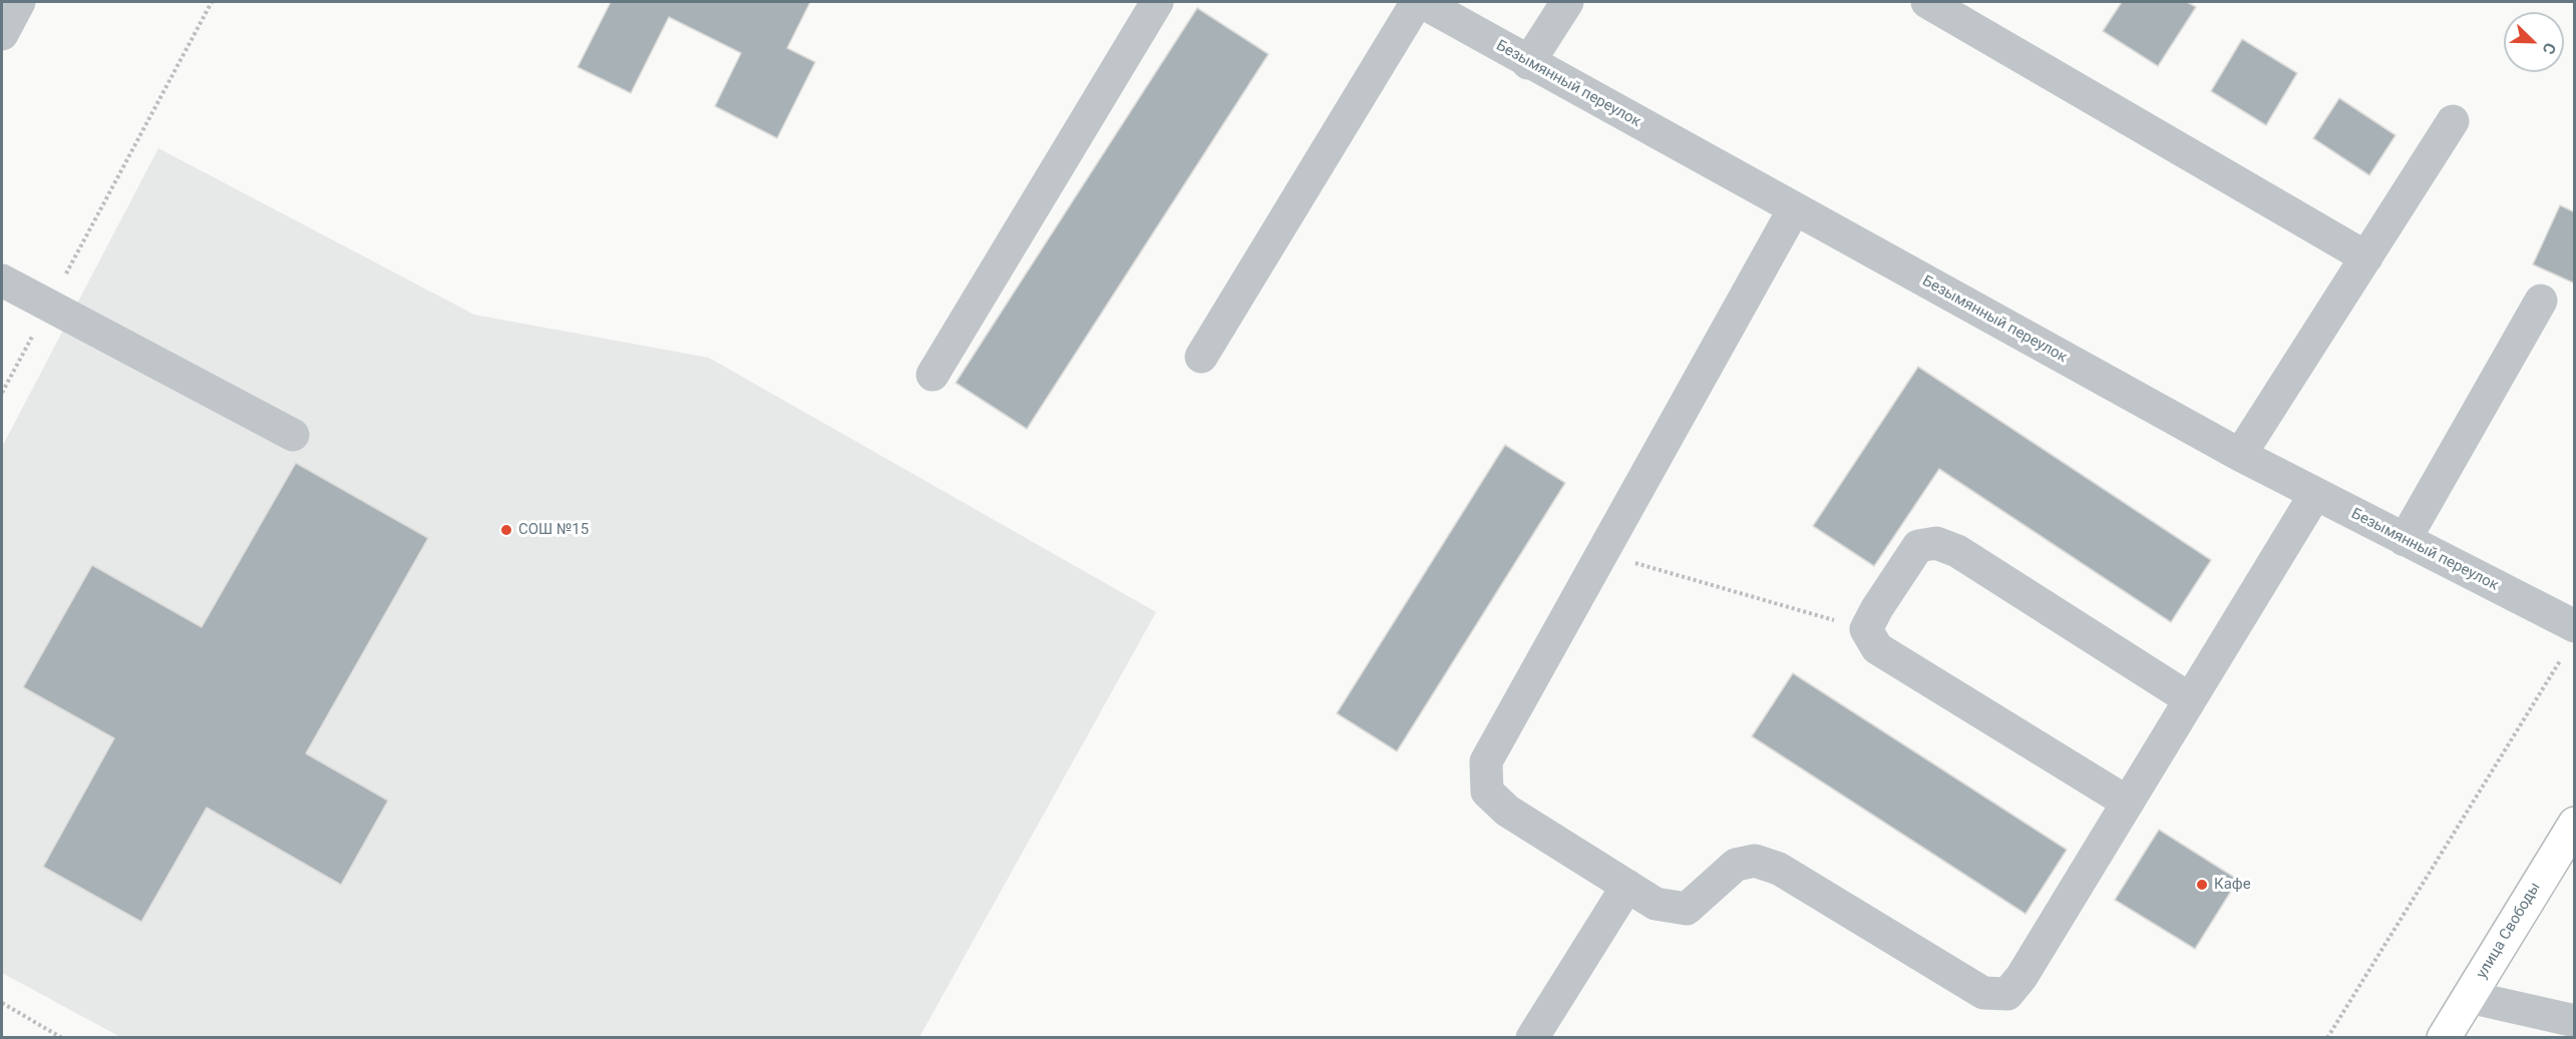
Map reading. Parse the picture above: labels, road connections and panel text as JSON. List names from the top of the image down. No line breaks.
{"streets":{"main road":["улица Свободы"],"street":["Безымянный переулок"]},"places":["СОШ №15","Кафе"],"north":"bottom right"}
